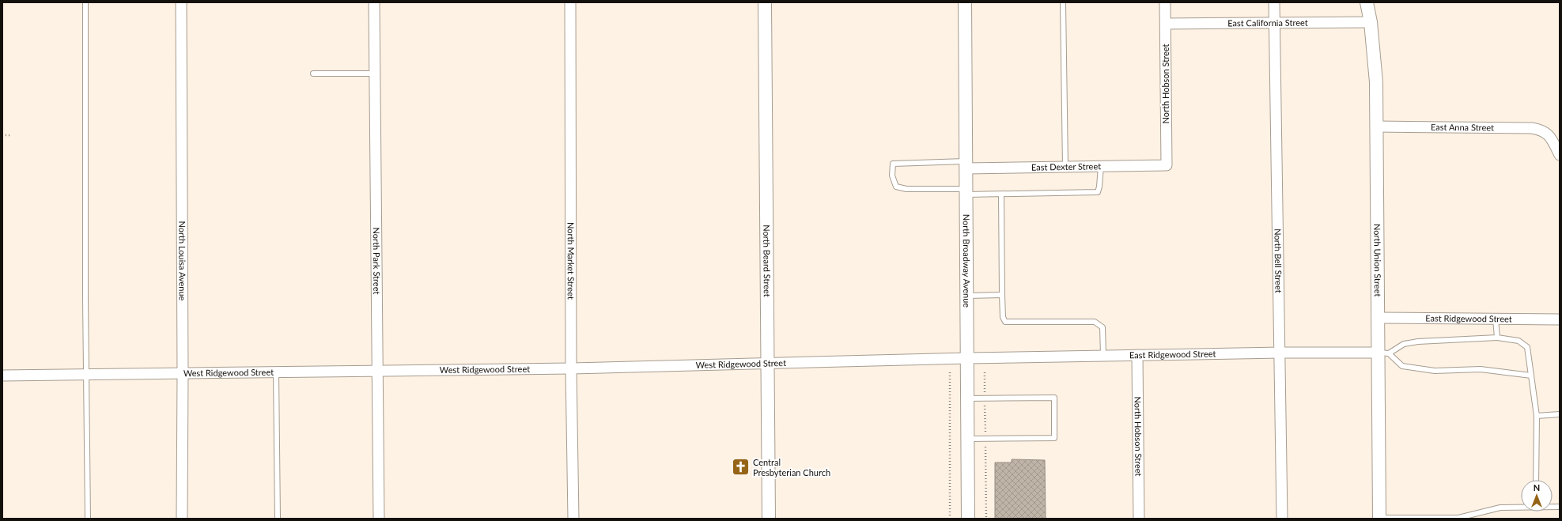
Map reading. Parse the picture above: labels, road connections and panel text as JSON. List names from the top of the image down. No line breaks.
{"streets":{"street":["East California Street","North Hobson Street","East Anna Street","East Dexter Street","North Beard Street","North Bell Street","North Union Street","North Louisa Avenue","North Park Street","North Market Street","North Broadway Avenue","East Ridgewood Street","West Ridgewood Street"]},"crossings":[["East California Street","North Hobson Street"],["East California Street","North Bell Street"],["East California Street","North Union Street"],["North Hobson Street","East Dexter Street"],["North Hobson Street","East Ridgewood Street"],["East Anna Street","North Union Street"],["East Dexter Street","North Broadway Avenue"],["North Beard Street","West Ridgewood Street"],["North Bell Street","East Ridgewood Street"],["North Union Street","East Ridgewood Street"],["North Louisa Avenue","West Ridgewood Street"],["North Park Street","West Ridgewood Street"],["North Market Street","West Ridgewood Street"],["North Broadway Avenue","East Ridgewood Street"],["North Broadway Avenue","West Ridgewood Street"],["East Ridgewood Street","West Ridgewood Street"]],"places":{"church":["Central Presbyterian Church"]},"north":"top"}
